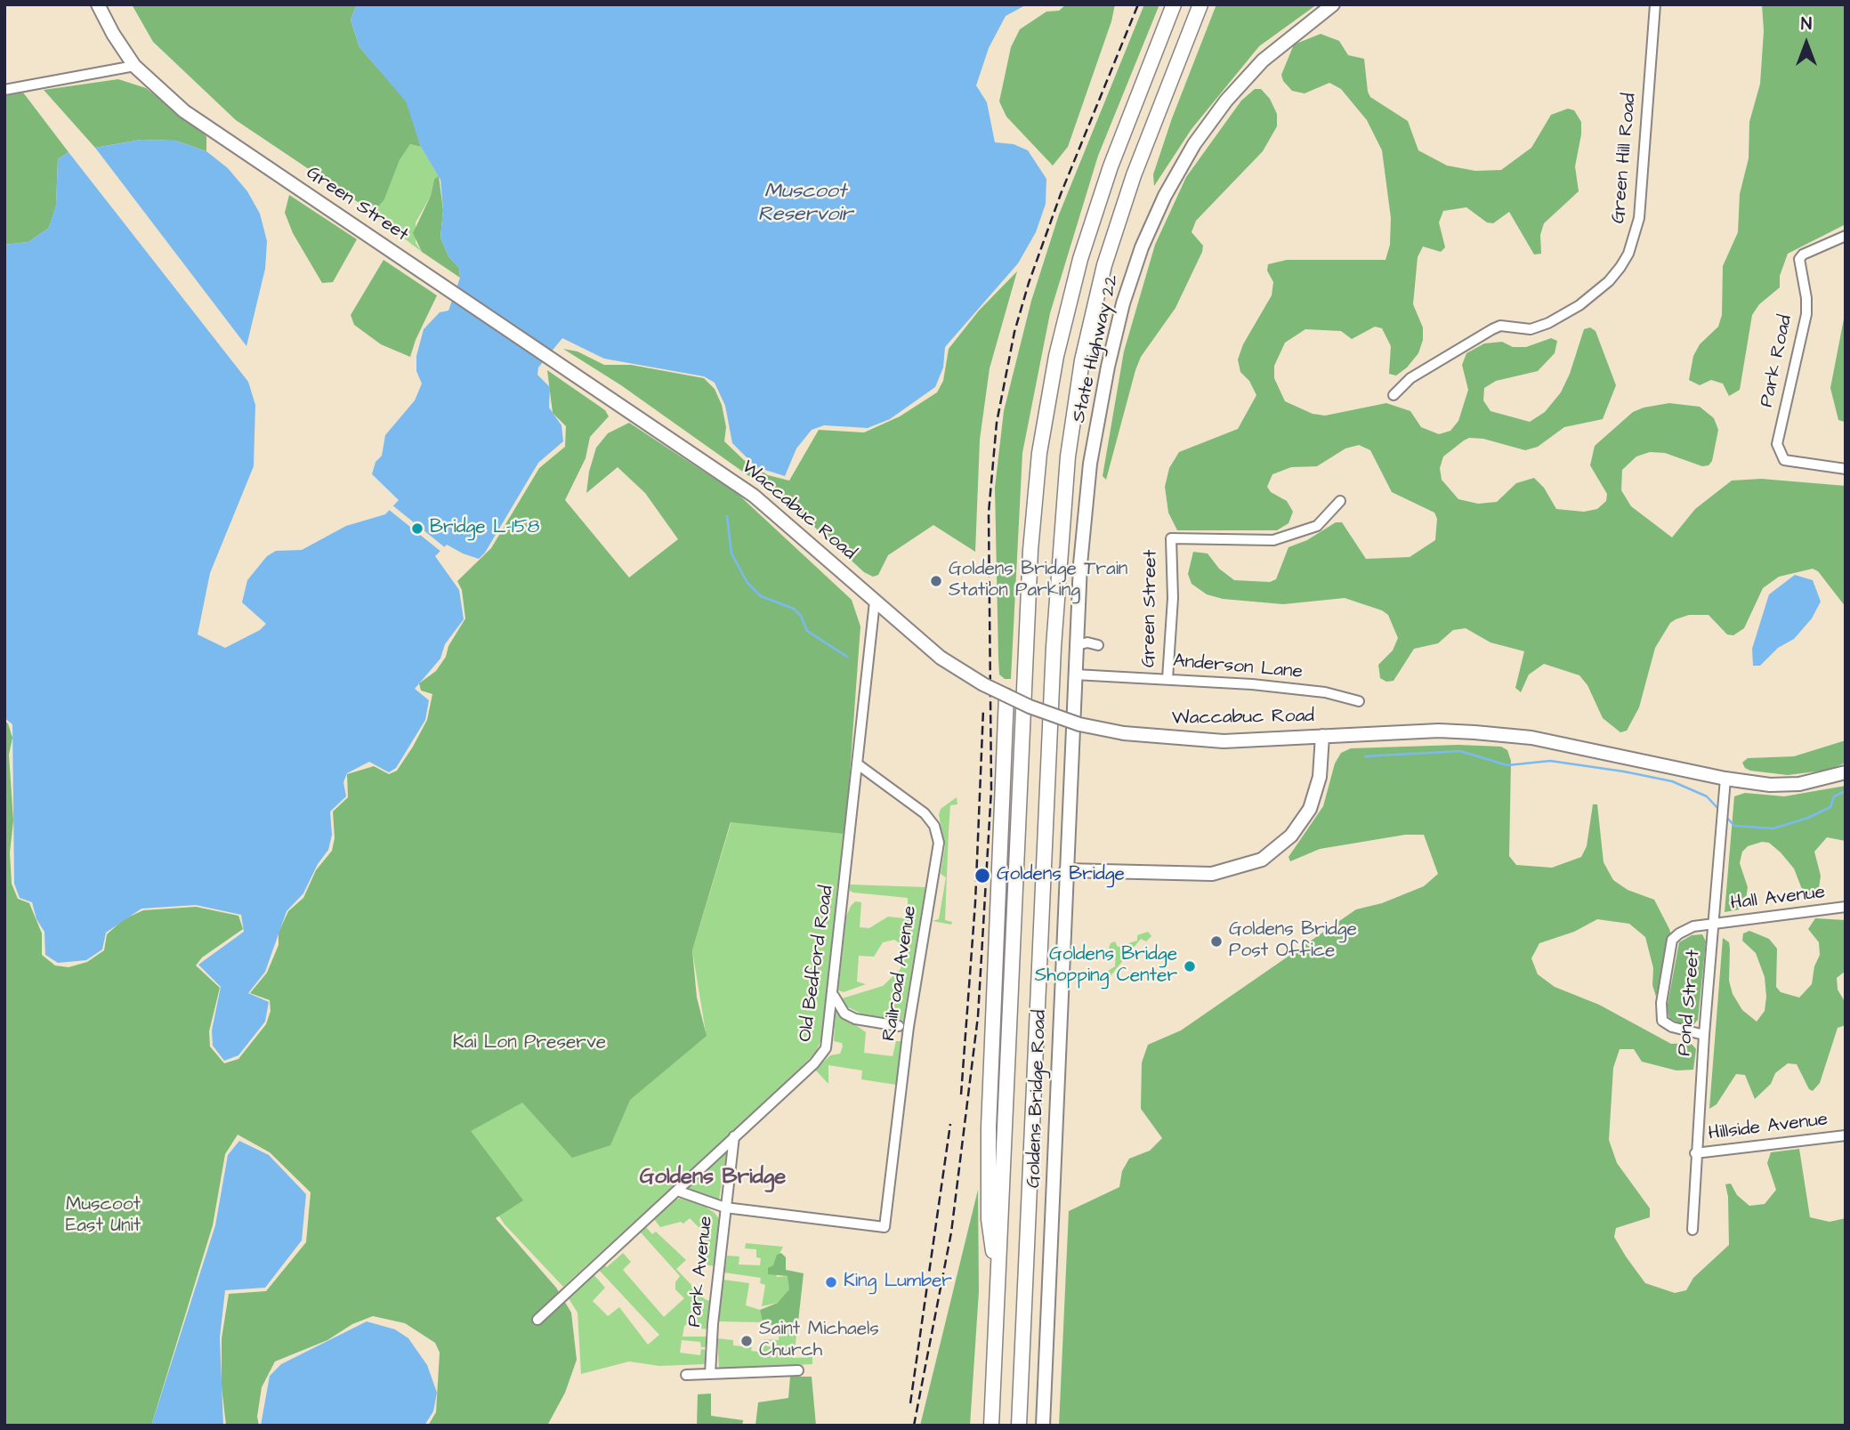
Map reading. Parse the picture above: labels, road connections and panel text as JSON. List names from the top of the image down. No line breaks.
{"streets":{"main road":["Green Street","State Highway 22","Waccabuc Road","Goldens Bridge Road"],"street":["Green Hill Road","Park Road","Anderson Lane","Hall Avenue","Old Bedford Road","Railroad Avenue","Pond Street","Hillside Avenue","Park Avenue"]},"crossings":[["Green Street","Waccabuc Road"],["Green Street","Anderson Lane"],["State Highway 22","Anderson Lane"],["State Highway 22","Goldens Bridge Road"],["Waccabuc Road","Old Bedford Road"],["Waccabuc Road","Pond Street"],["Hall Avenue","Pond Street"],["Old Bedford Road","Railroad Avenue"],["Old Bedford Road","Park Avenue"],["Railroad Avenue","Park Avenue"],["Pond Street","Hillside Avenue"]],"districts":["Goldens Bridge"],"water":["Muscoot Reservoir"],"parks":["Kai Lon Preserve","Muscoot East Unit"],"places":["Bridge L-158","Goldens Bridge Train Station Parking","Goldens Bridge","Goldens Bridge Post Office","Goldens Bridge Shopping Center","King Lumber","Saint Michaels Church"],"north":"top"}
